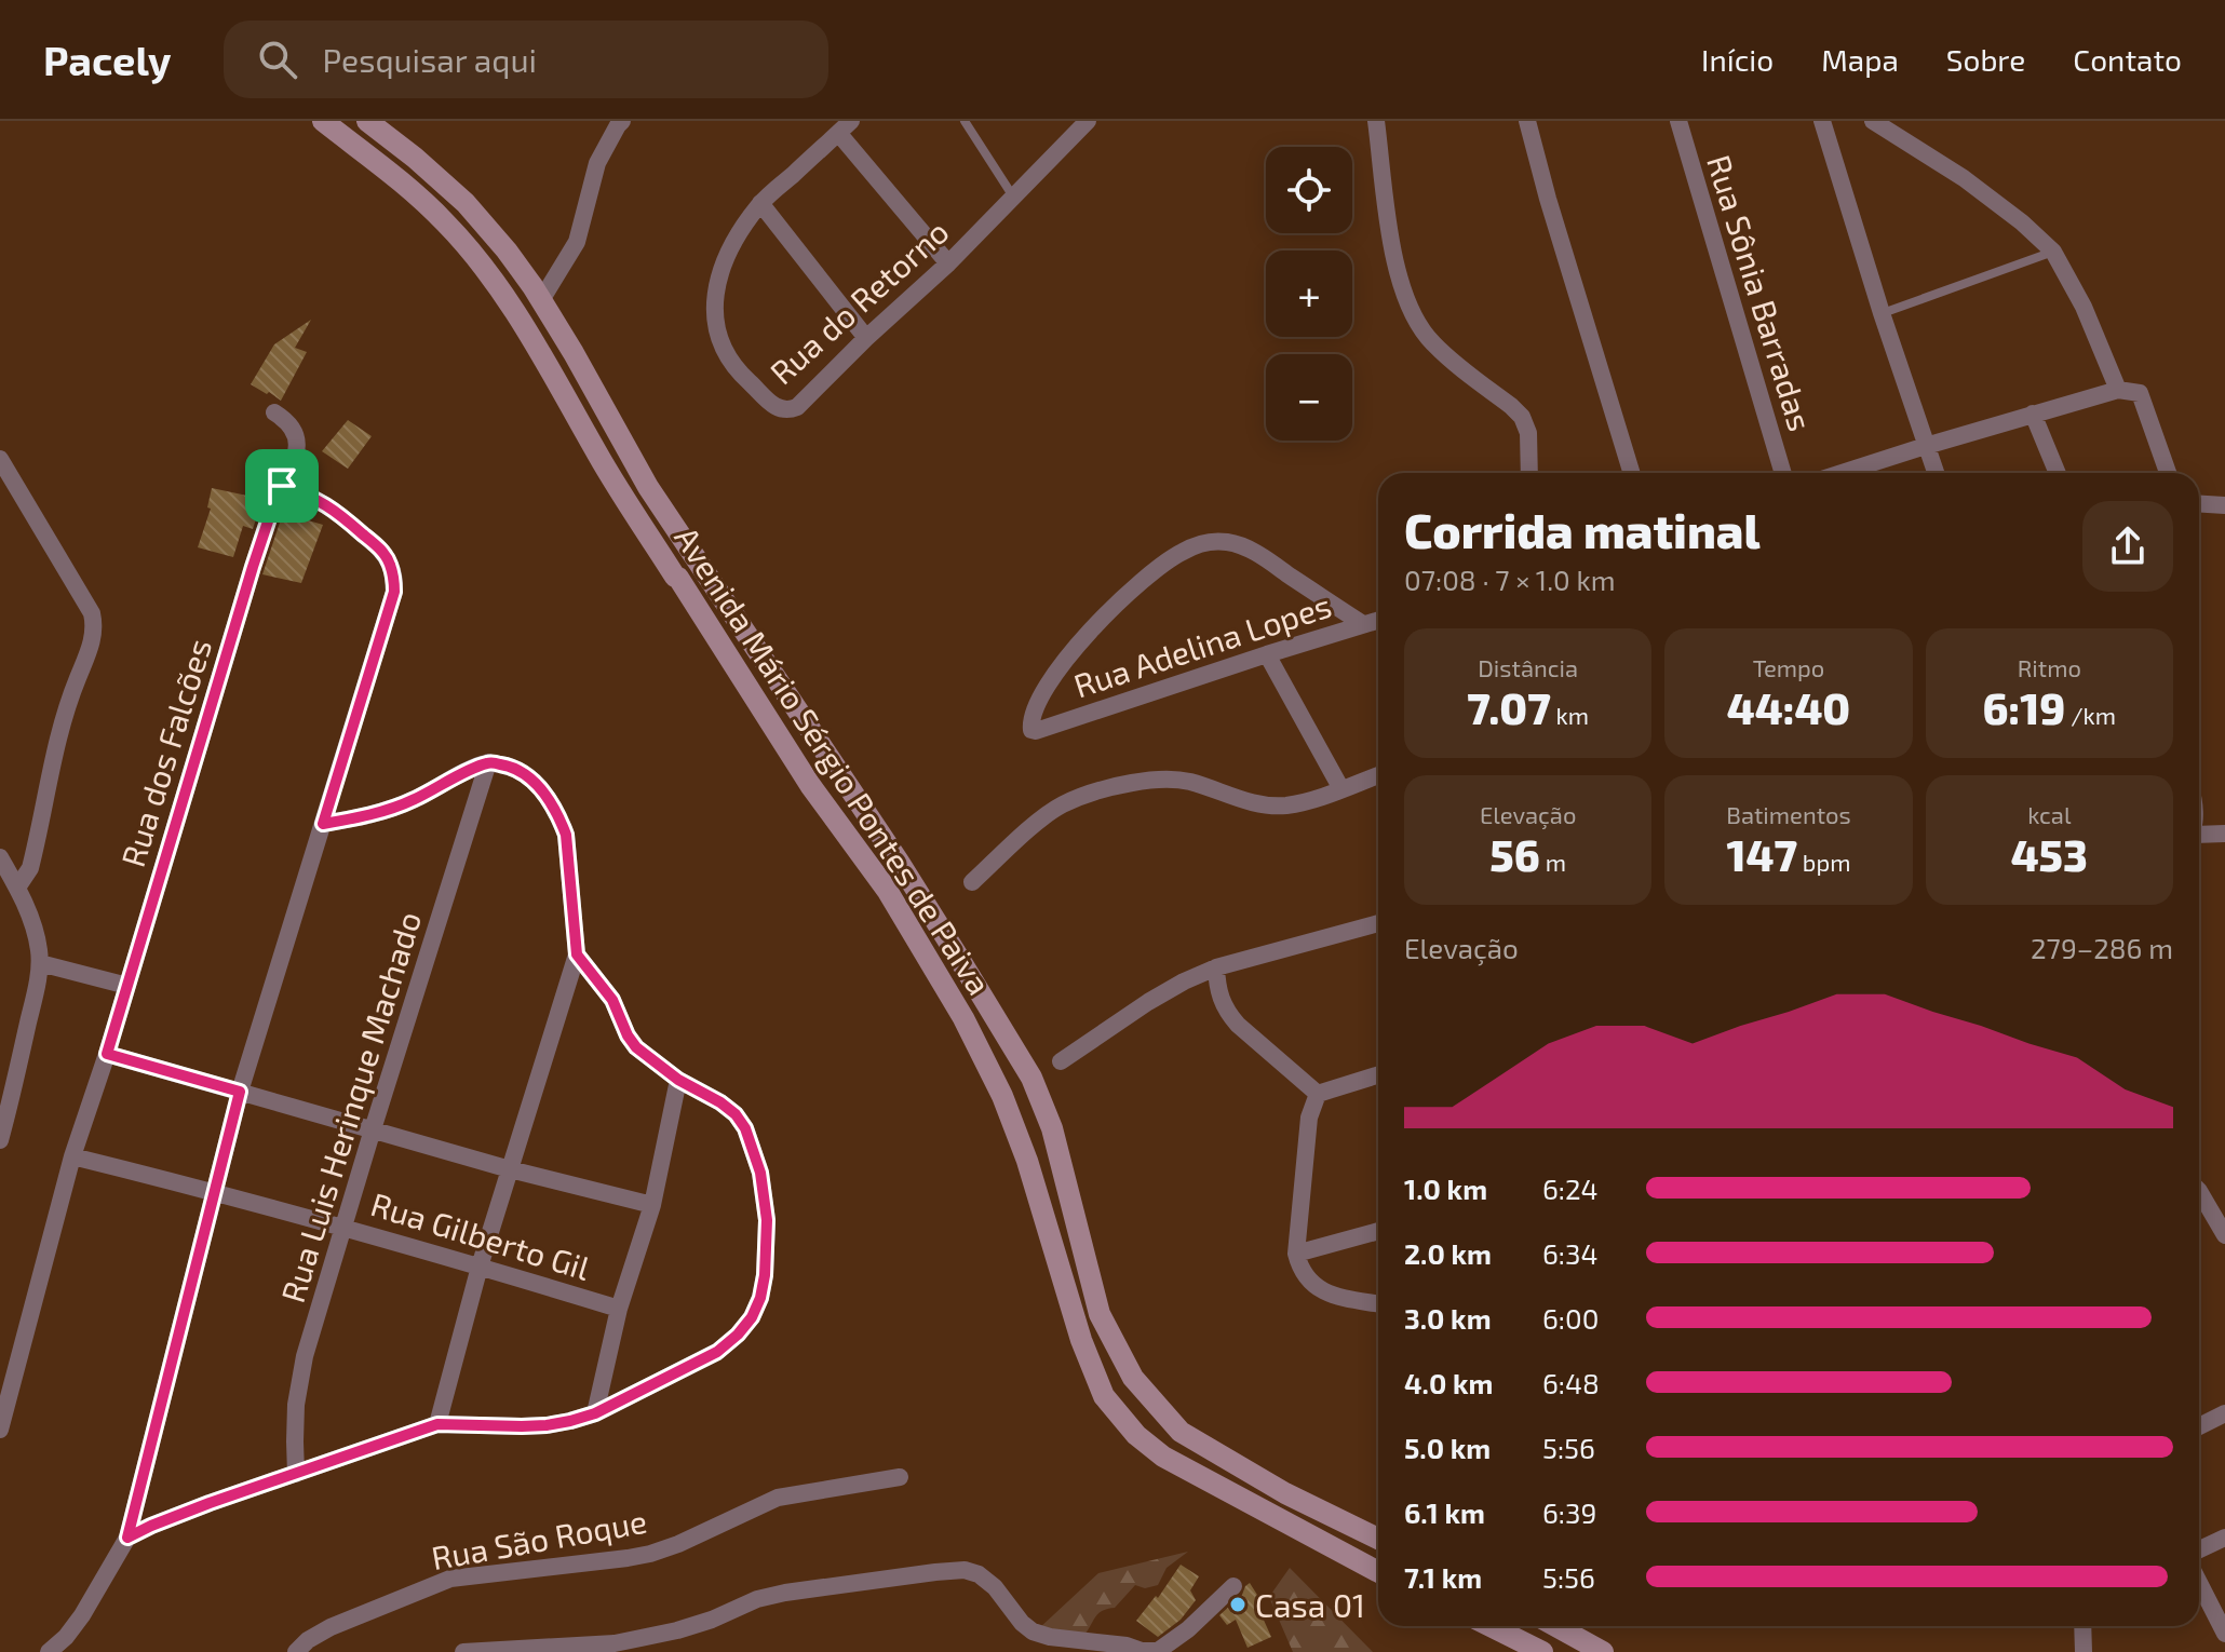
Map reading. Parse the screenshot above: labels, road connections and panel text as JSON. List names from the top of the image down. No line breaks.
{"streets":{"main road":["Avenida Mário Sérgio Pontes de Paiva"],"street":["Rua Sônia Barradas","Rua do Retorno","Rua Adelina Lopes","Rua dos Falcões","Rua Luis Herinque Machado","Rua Gilberto Gil","Rua São Roque"]},"crossings":[["Rua dos Falcões","Rua Gilberto Gil"],["Rua Luis Herinque Machado","Rua Gilberto Gil"]],"places":["Casa 01"],"page":{"header":"Pacely","search":"Pesquisar aqui","nav":["Início","Mapa","Sobre","Contato"],"map_buttons":["+","−"],"heading":["Corrida matinal","07:08 · 7 × 1.0 km"],"stats":[["Distância","7.07 km"],["Tempo","44:40"],["Ritmo","6:19 /km"],["Elevação","56 m"],["Batimentos","147 bpm"],["kcal","453"]],"chart":["Elevação","279–286 m"],"list":[{"name":"1.0 km","note":"6:24"},{"name":"2.0 km","note":"6:34"},{"name":"3.0 km","note":"6:00"},{"name":"4.0 km","note":"6:48"},{"name":"5.0 km","note":"5:56"},{"name":"6.1 km","note":"6:39"},{"name":"7.1 km","note":"5:56"}]}}
